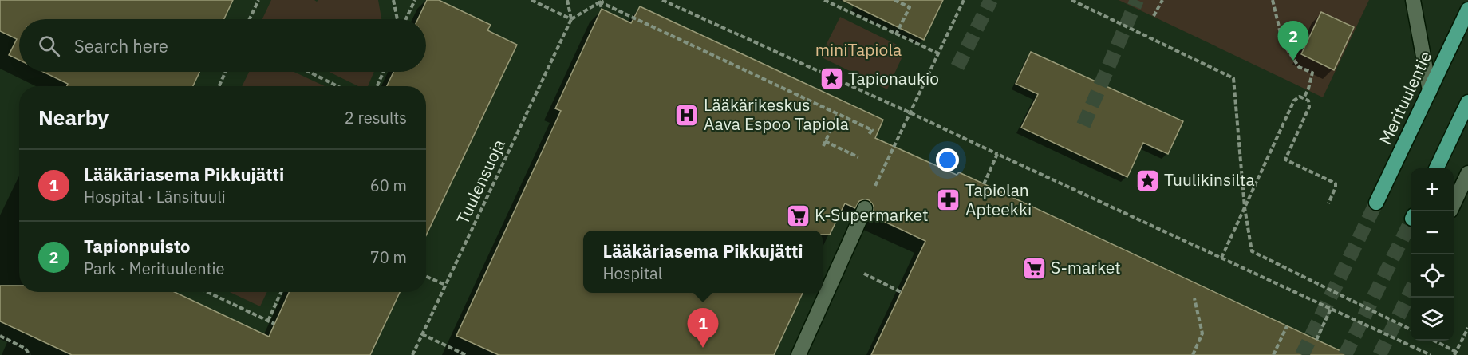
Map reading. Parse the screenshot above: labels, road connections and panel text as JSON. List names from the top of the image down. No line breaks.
{"streets":{"main road":["Merituulentie"],"path":["Tuulensuoja"]},"parks":["miniTapiola"],"places":{"place":["Tapionaukio","Tuulikinsilta"],"hospital":["Lääkärikeskus Aava Espoo Tapiola"],"pharmacy":["Tapiolan Apteekki"],"supermarket":["K-Supermarket","S-market"]},"page":{"search":"Search here","pins":["2","1"],"heading":["Nearby","2 results"],"list":[{"mark":"1","name":"Lääkäriasema Pikkujätti","note":"Hospital · Länsituuli","value":"60 m"},{"mark":"2","name":"Tapionpuisto","note":"Park · Merituulentie","value":"70 m"}],"map_buttons":["+","−"],"popup":["Lääkäriasema Pikkujätti","Hospital"]}}
